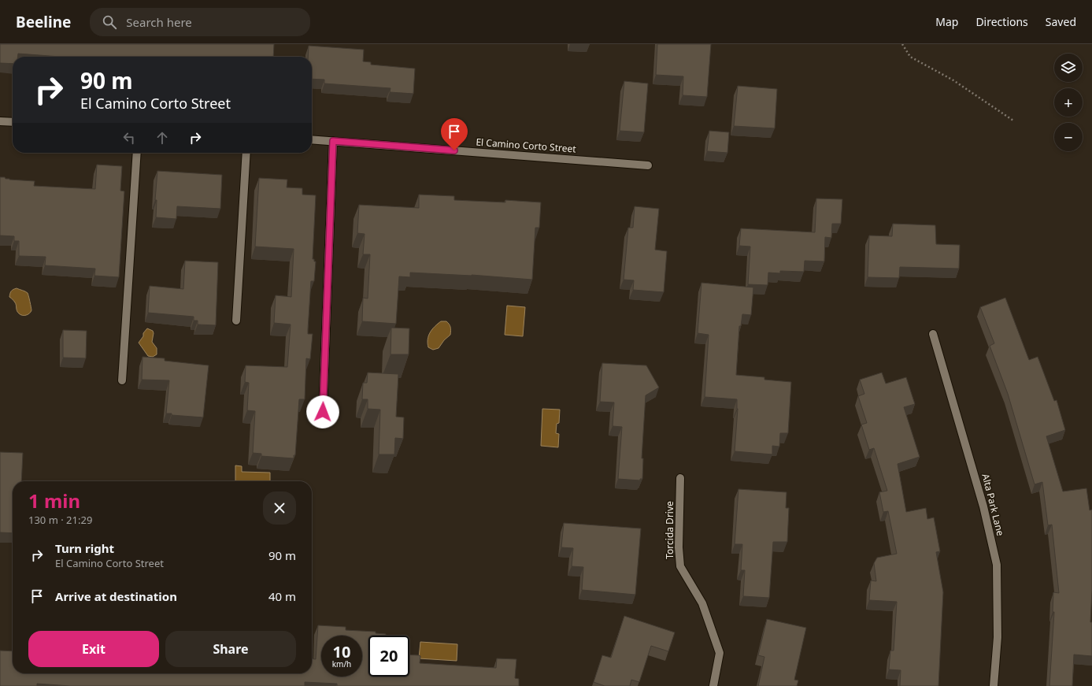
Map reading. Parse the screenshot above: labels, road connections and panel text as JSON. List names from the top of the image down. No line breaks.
{"streets":{"street":["El Camino Corto Street","Alta Park Lane","Torcida Drive"]},"page":{"header":"Beeline","search":"Search here","nav":["Map","Directions","Saved"],"map_buttons":["+","−"],"turn":["90 m","El Camino Corto Street"],"heading":["1 min","130 m · 21:29"],"list":[{"name":"Turn right","note":"El Camino Corto Street","value":"90 m"},{"name":"Arrive at destination","value":"40 m"}],"buttons":["Exit","Share"],"speed":"10 km/h","limit":"20"}}
